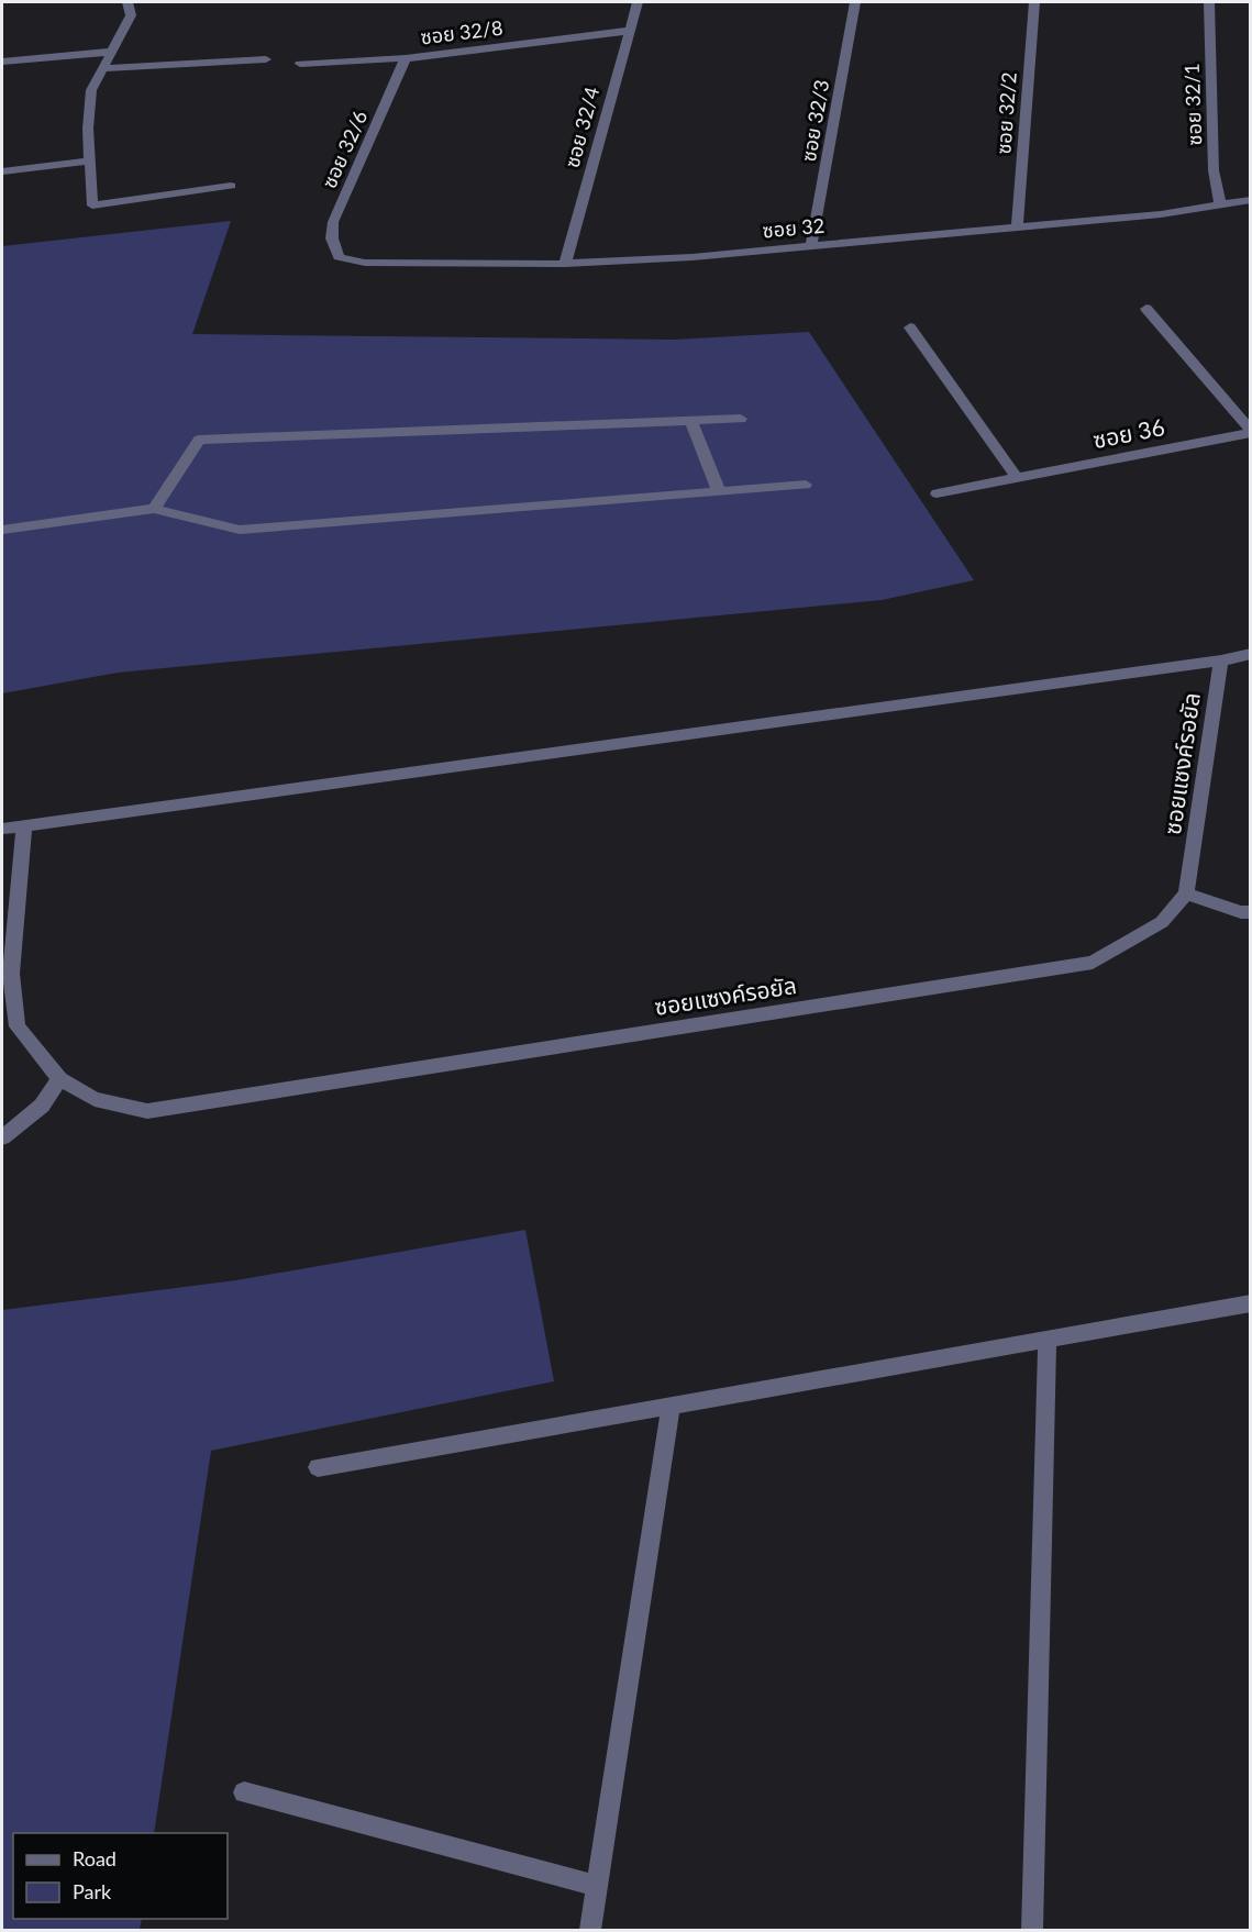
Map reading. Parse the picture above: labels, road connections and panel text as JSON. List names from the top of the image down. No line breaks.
{"streets":{"street":["ซอย 32/8","ซอย 32/1","ซอย 32/2","ซอย 32/3","ซอย 32/4","ซอย 32/6","ซอย 32","ซอย 36","ซอยแซงค์รอยัล"]},"crossings":[["ซอย 32/8","ซอย 32/4"],["ซอย 32/8","ซอย 32/6"],["ซอย 32/1","ซอย 32"],["ซอย 32/2","ซอย 32"],["ซอย 32/3","ซอย 32"],["ซอย 32/4","ซอย 32"],["ซอย 32/6","ซอย 32"]],"legend":["Road","Park"]}
